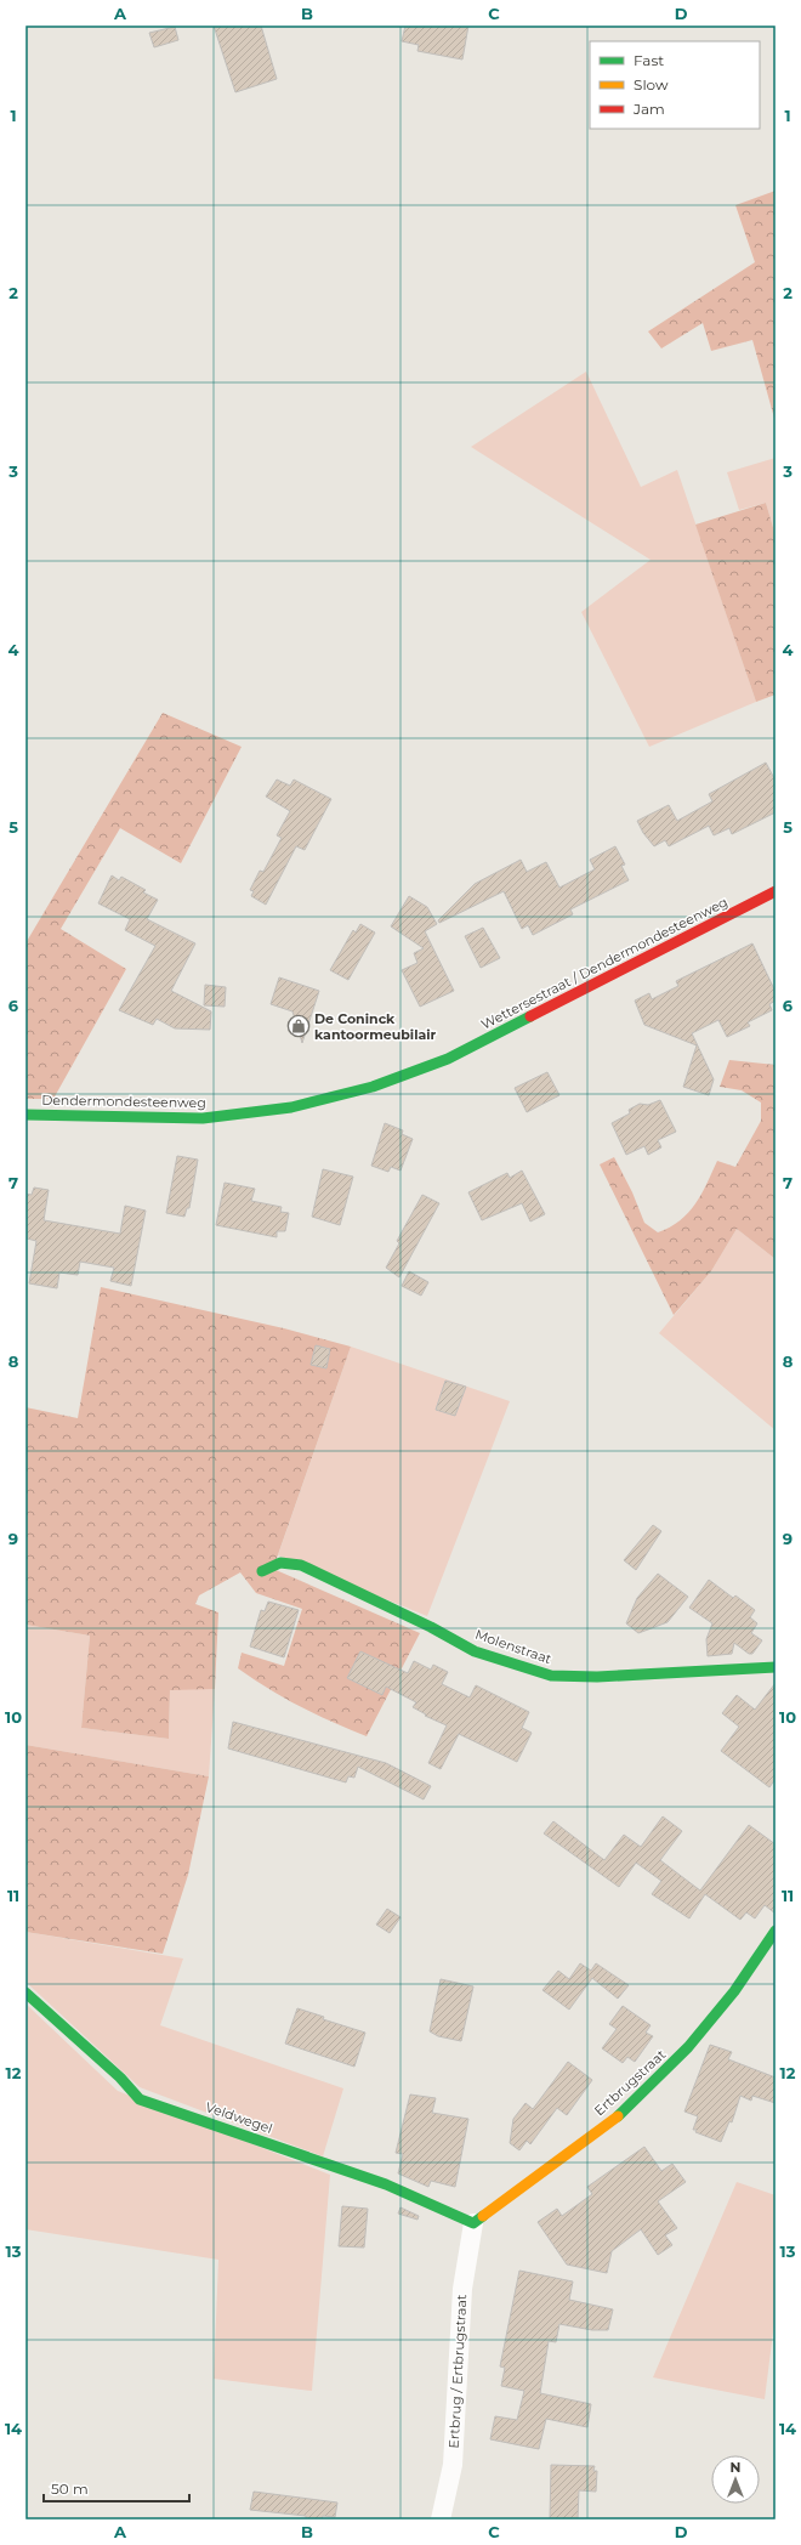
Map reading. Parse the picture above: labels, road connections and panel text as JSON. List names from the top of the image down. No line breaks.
{"streets":{"street":["Wettersestraat / Dendermondesteenweg","Dendermondesteenweg","Molenstraat","Ertbrugstraat","Veldwegel","Ertbrug / Ertbrugstraat"]},"crossings":[["Wettersestraat / Dendermondesteenweg","Dendermondesteenweg"],["Ertbrugstraat","Veldwegel"],["Ertbrugstraat","Ertbrug / Ertbrugstraat"],["Veldwegel","Ertbrug / Ertbrugstraat"]],"places":{"shop":["De Coninck kantoormeubilair"]},"legend":["Fast","Slow","Jam"],"scale_bar":"50 m","north":"top","grid":{"columns":["A","B","C","D"],"rows":["1","2","3","4","5","6","7","8","9","10","11","12","13","14"]}}
